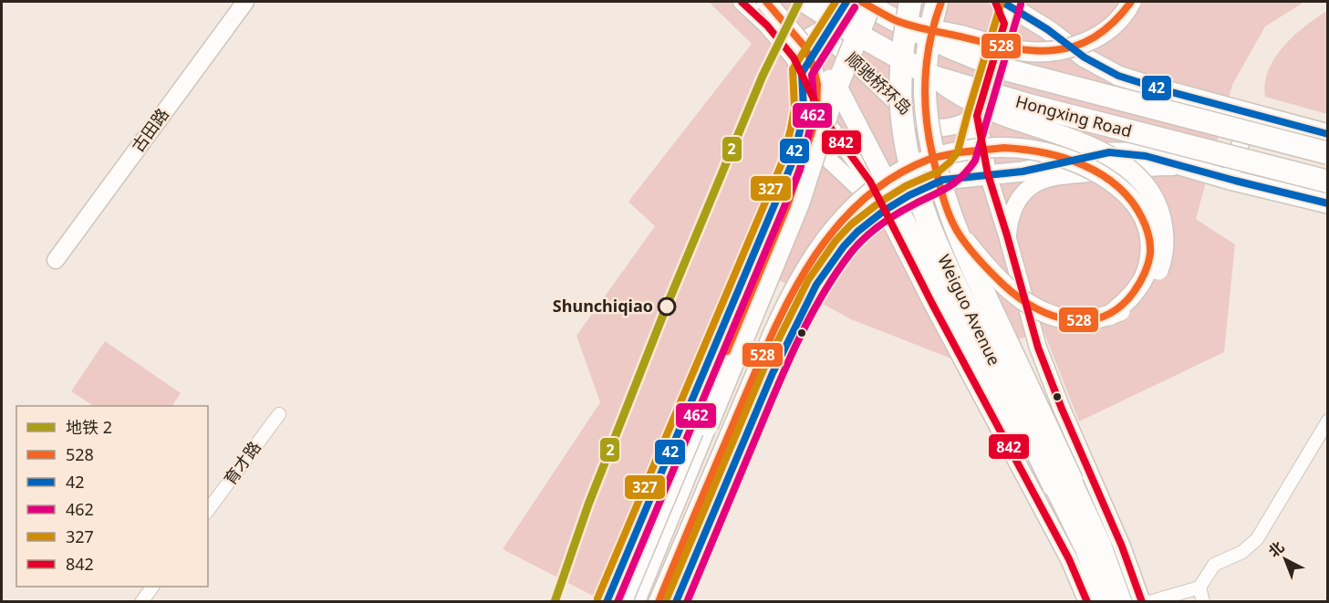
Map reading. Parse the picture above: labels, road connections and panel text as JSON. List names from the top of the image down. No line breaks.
{"streets":{"highway":["Hongxing Road","Weiguo Avenue"],"street":["顺驰桥环岛","古田路","育才路"]},"places":["Shunchiqiao"],"lines":["metro line 2","transit line 528","transit line 42","transit line 327","transit line 842","transit line 462"],"legend":["地铁 2","528","42","462","327","842"],"north":"top left"}
